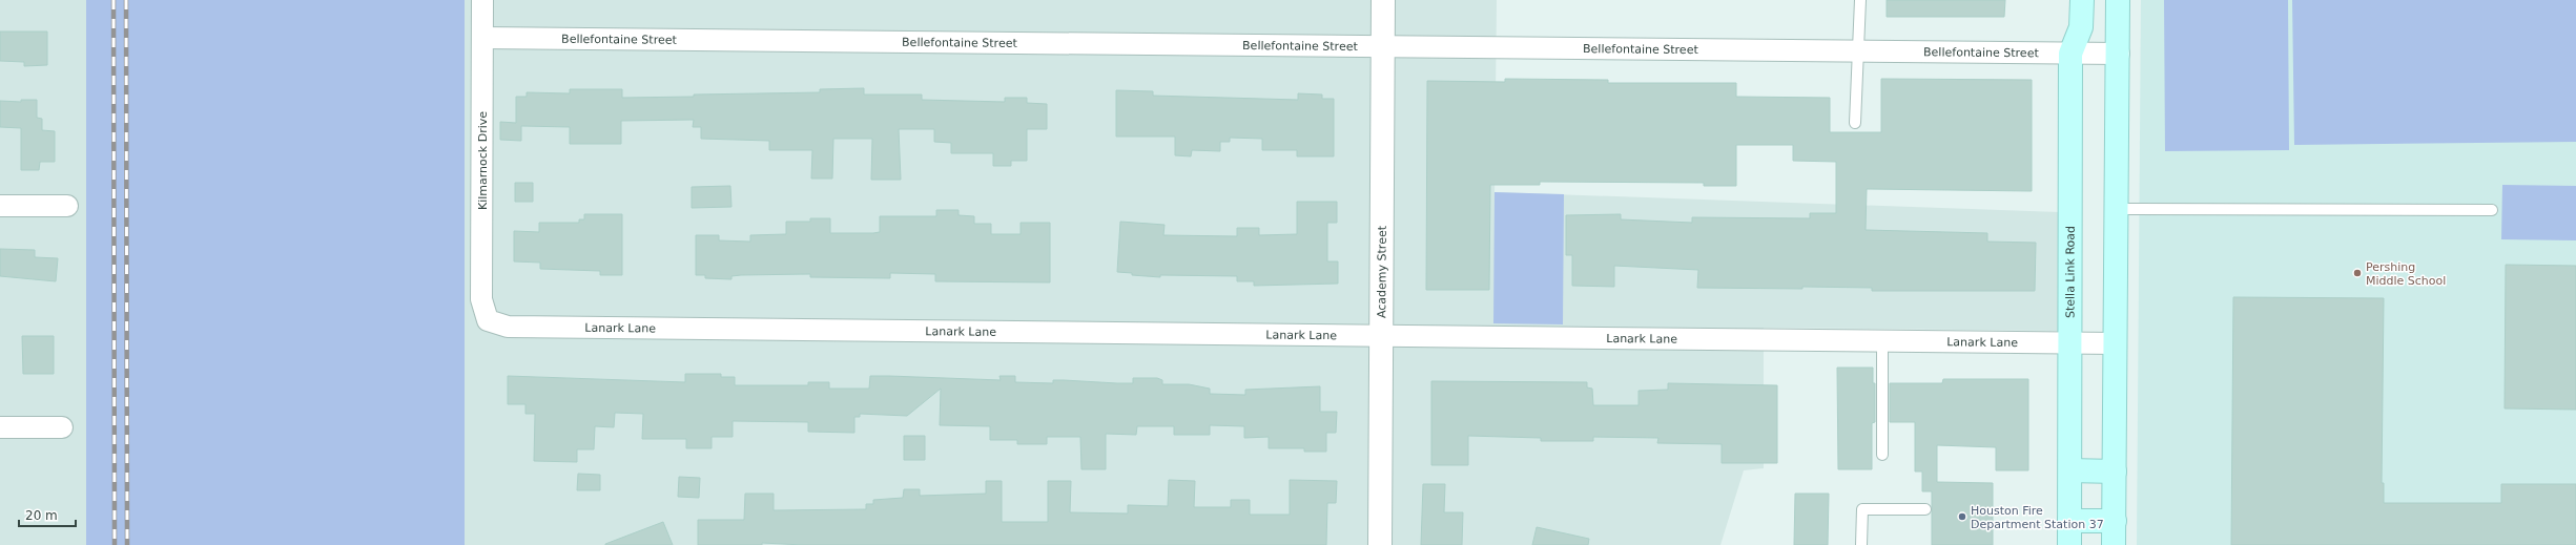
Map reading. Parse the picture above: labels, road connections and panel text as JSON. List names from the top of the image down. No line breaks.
{"streets":{"main road":["Stella Link Road"],"street":["Bellefontaine Street","Kilmarnock Drive","Academy Street","Lanark Lane"]},"crossings":[["Bellefontaine Street","Kilmarnock Drive"],["Bellefontaine Street","Academy Street"],["Bellefontaine Street","Stella Link Road"],["Kilmarnock Drive","Lanark Lane"],["Academy Street","Lanark Lane"],["Stella Link Road","Lanark Lane"]],"places":["Pershing Middle School","Houston Fire Department Station 37"],"scale_bar":"20 m"}
